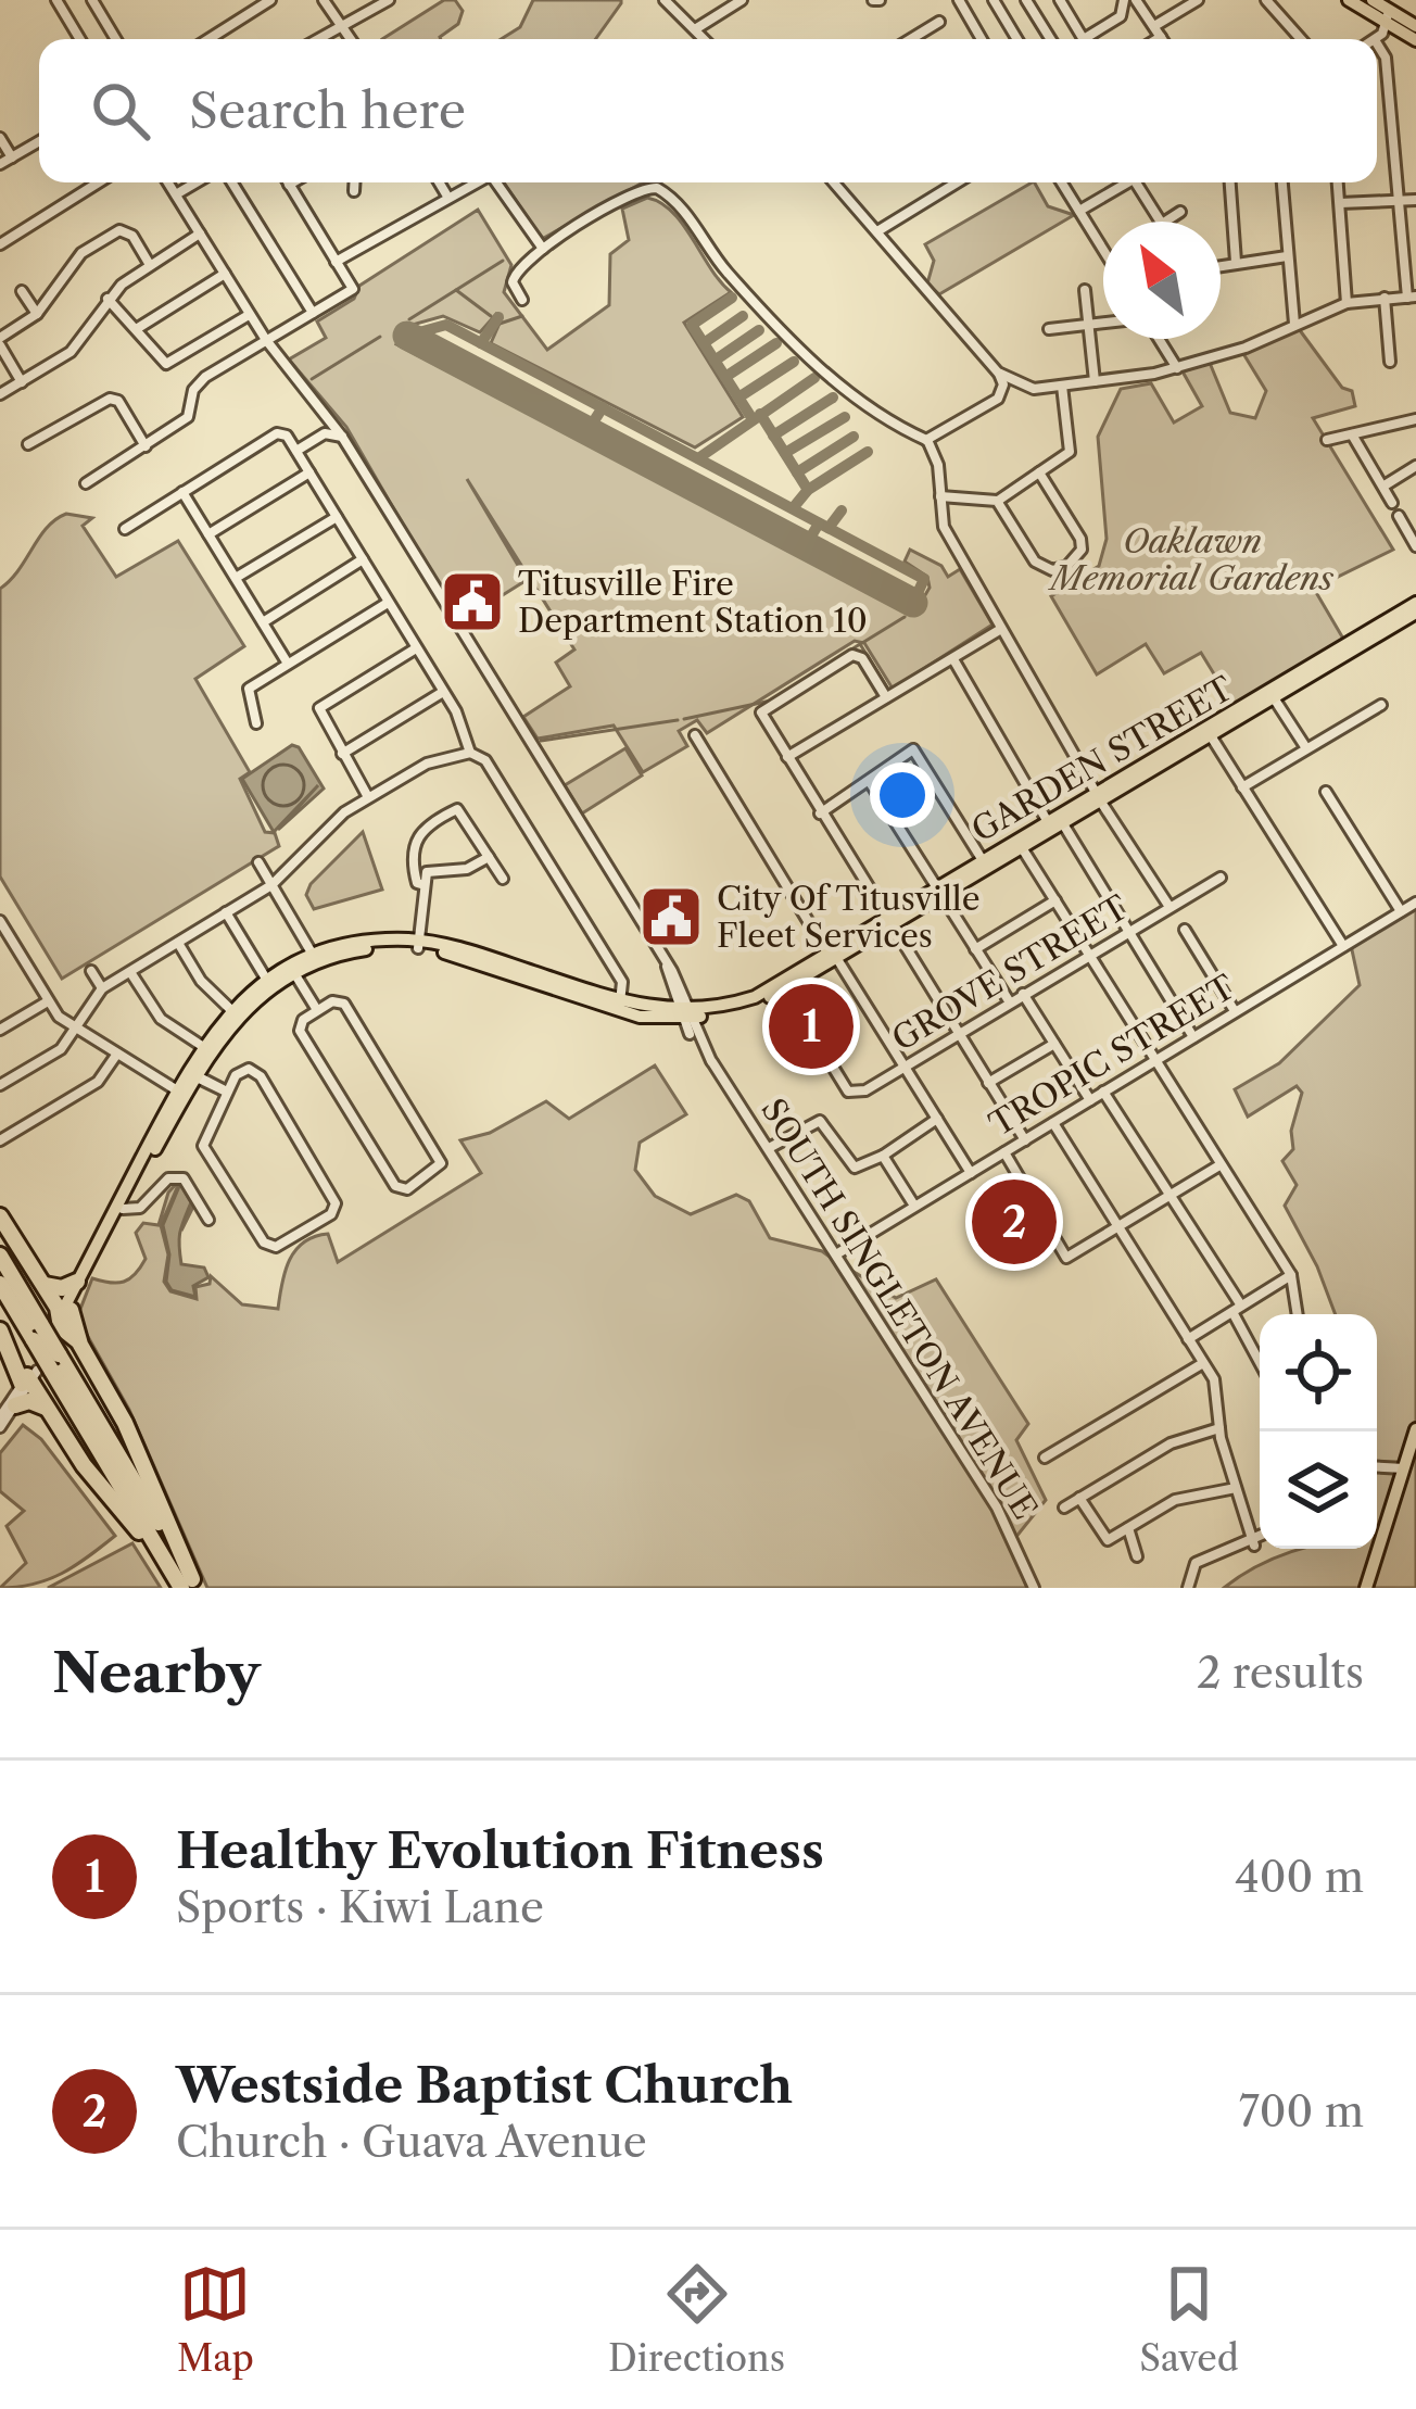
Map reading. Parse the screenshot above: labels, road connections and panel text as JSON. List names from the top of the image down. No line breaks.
{"streets":{"main road":["GARDEN STREET"],"street":["GROVE STREET","TROPIC STREET","SOUTH SINGLETON AVENUE"]},"crossings":[["GARDEN STREET","SOUTH SINGLETON AVENUE"],["TROPIC STREET","SOUTH SINGLETON AVENUE"]],"parks":["Oaklawn Memorial Gardens"],"places":{"public building":["Titusville Fire Department Station 10","City Of Titusville Fleet Services"]},"north":"top left","page":{"search":"Search here","pins":["1","2"],"heading":["Nearby","2 results"],"list":[{"mark":"1","name":"Healthy Evolution Fitness","note":"Sports · Kiwi Lane","value":"400 m"},{"mark":"2","name":"Westside Baptist Church","note":"Church · Guava Avenue","value":"700 m"}],"nav":["Map","Directions","Saved"]}}
